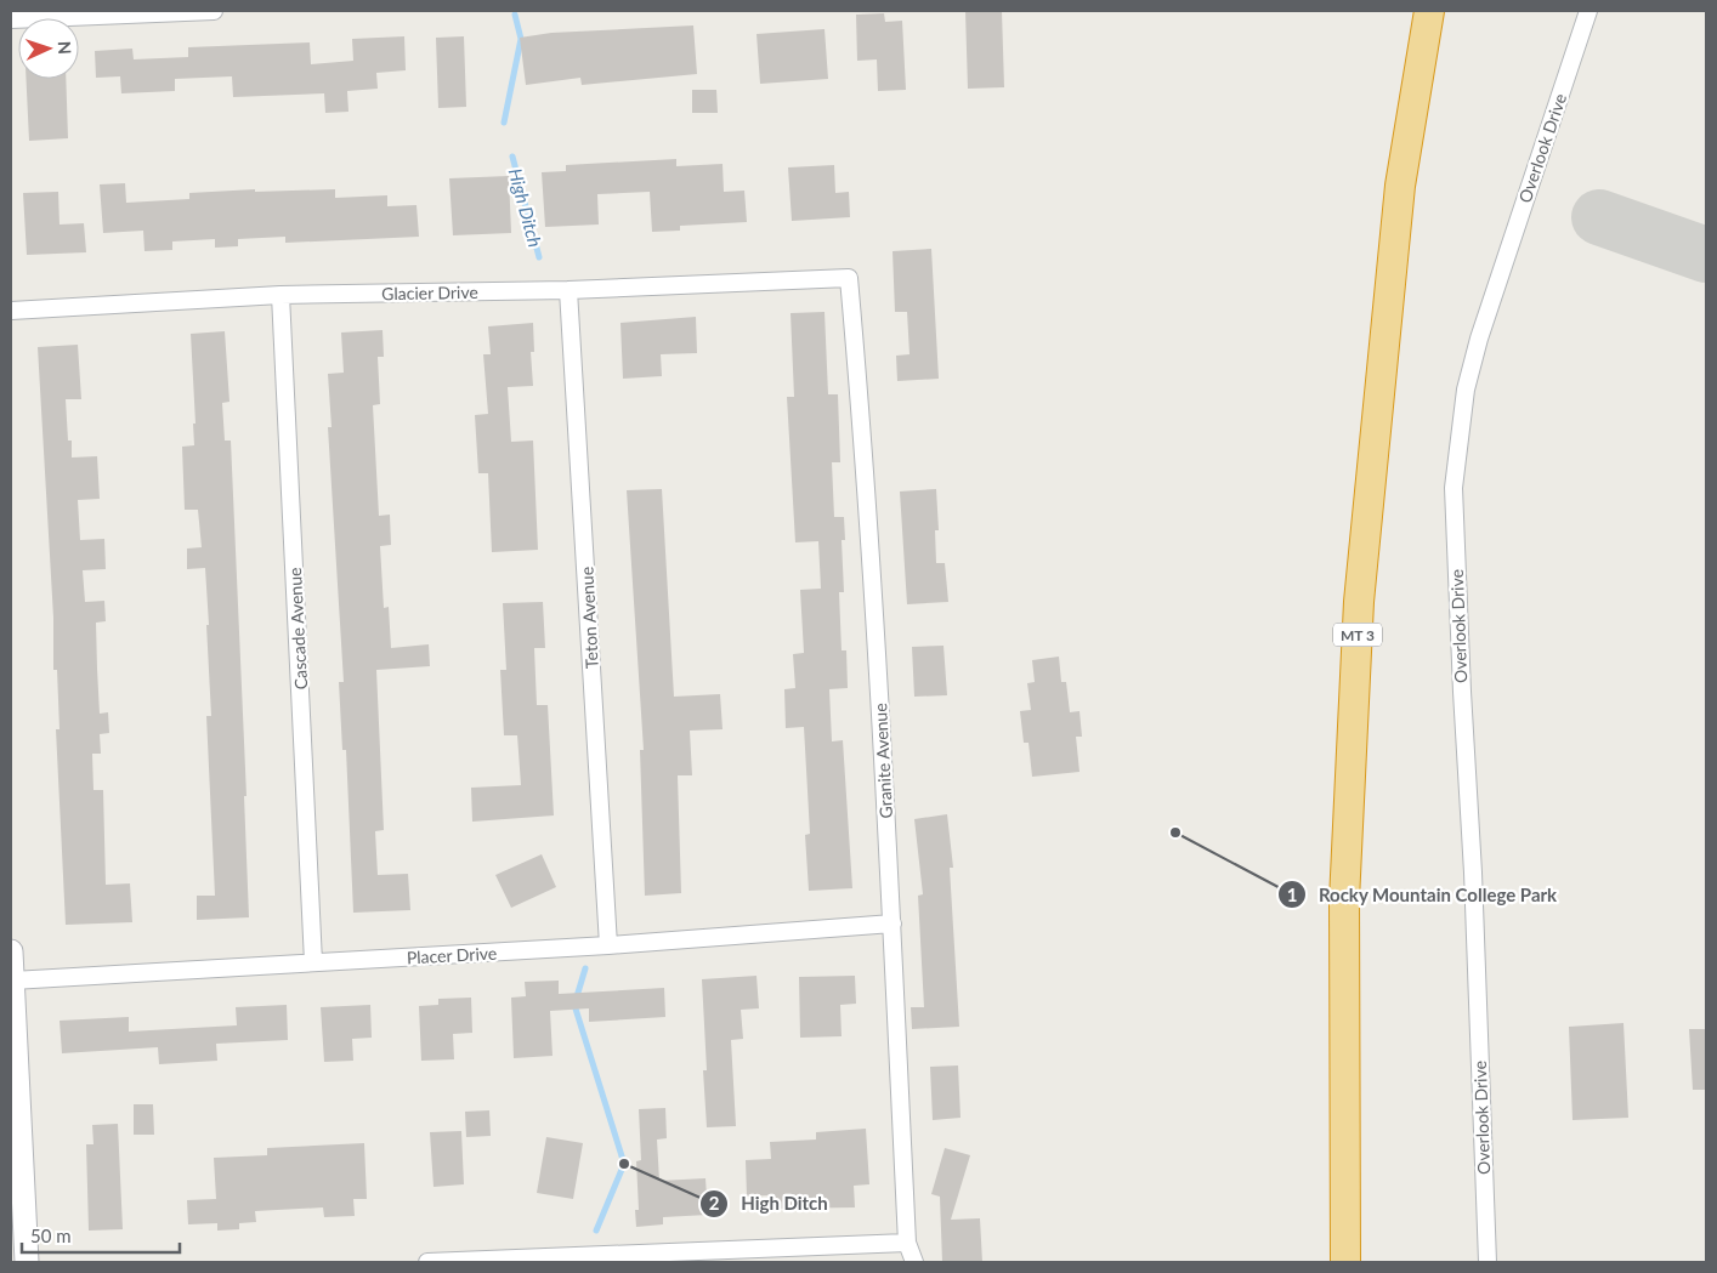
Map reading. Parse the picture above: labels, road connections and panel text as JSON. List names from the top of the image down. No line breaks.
{"streets":{"highway":["MT 3"],"street":["Overlook Drive","Glacier Drive","Teton Avenue","Cascade Avenue","Granite Avenue","Placer Drive"]},"crossings":[["Glacier Drive","Teton Avenue"],["Glacier Drive","Cascade Avenue"],["Glacier Drive","Granite Avenue"],["Teton Avenue","Placer Drive"],["Cascade Avenue","Placer Drive"],["Granite Avenue","Placer Drive"]],"water":["High Ditch"],"places":["Rocky Mountain College Park","High Ditch"],"scale_bar":"50 m","north":"right"}
